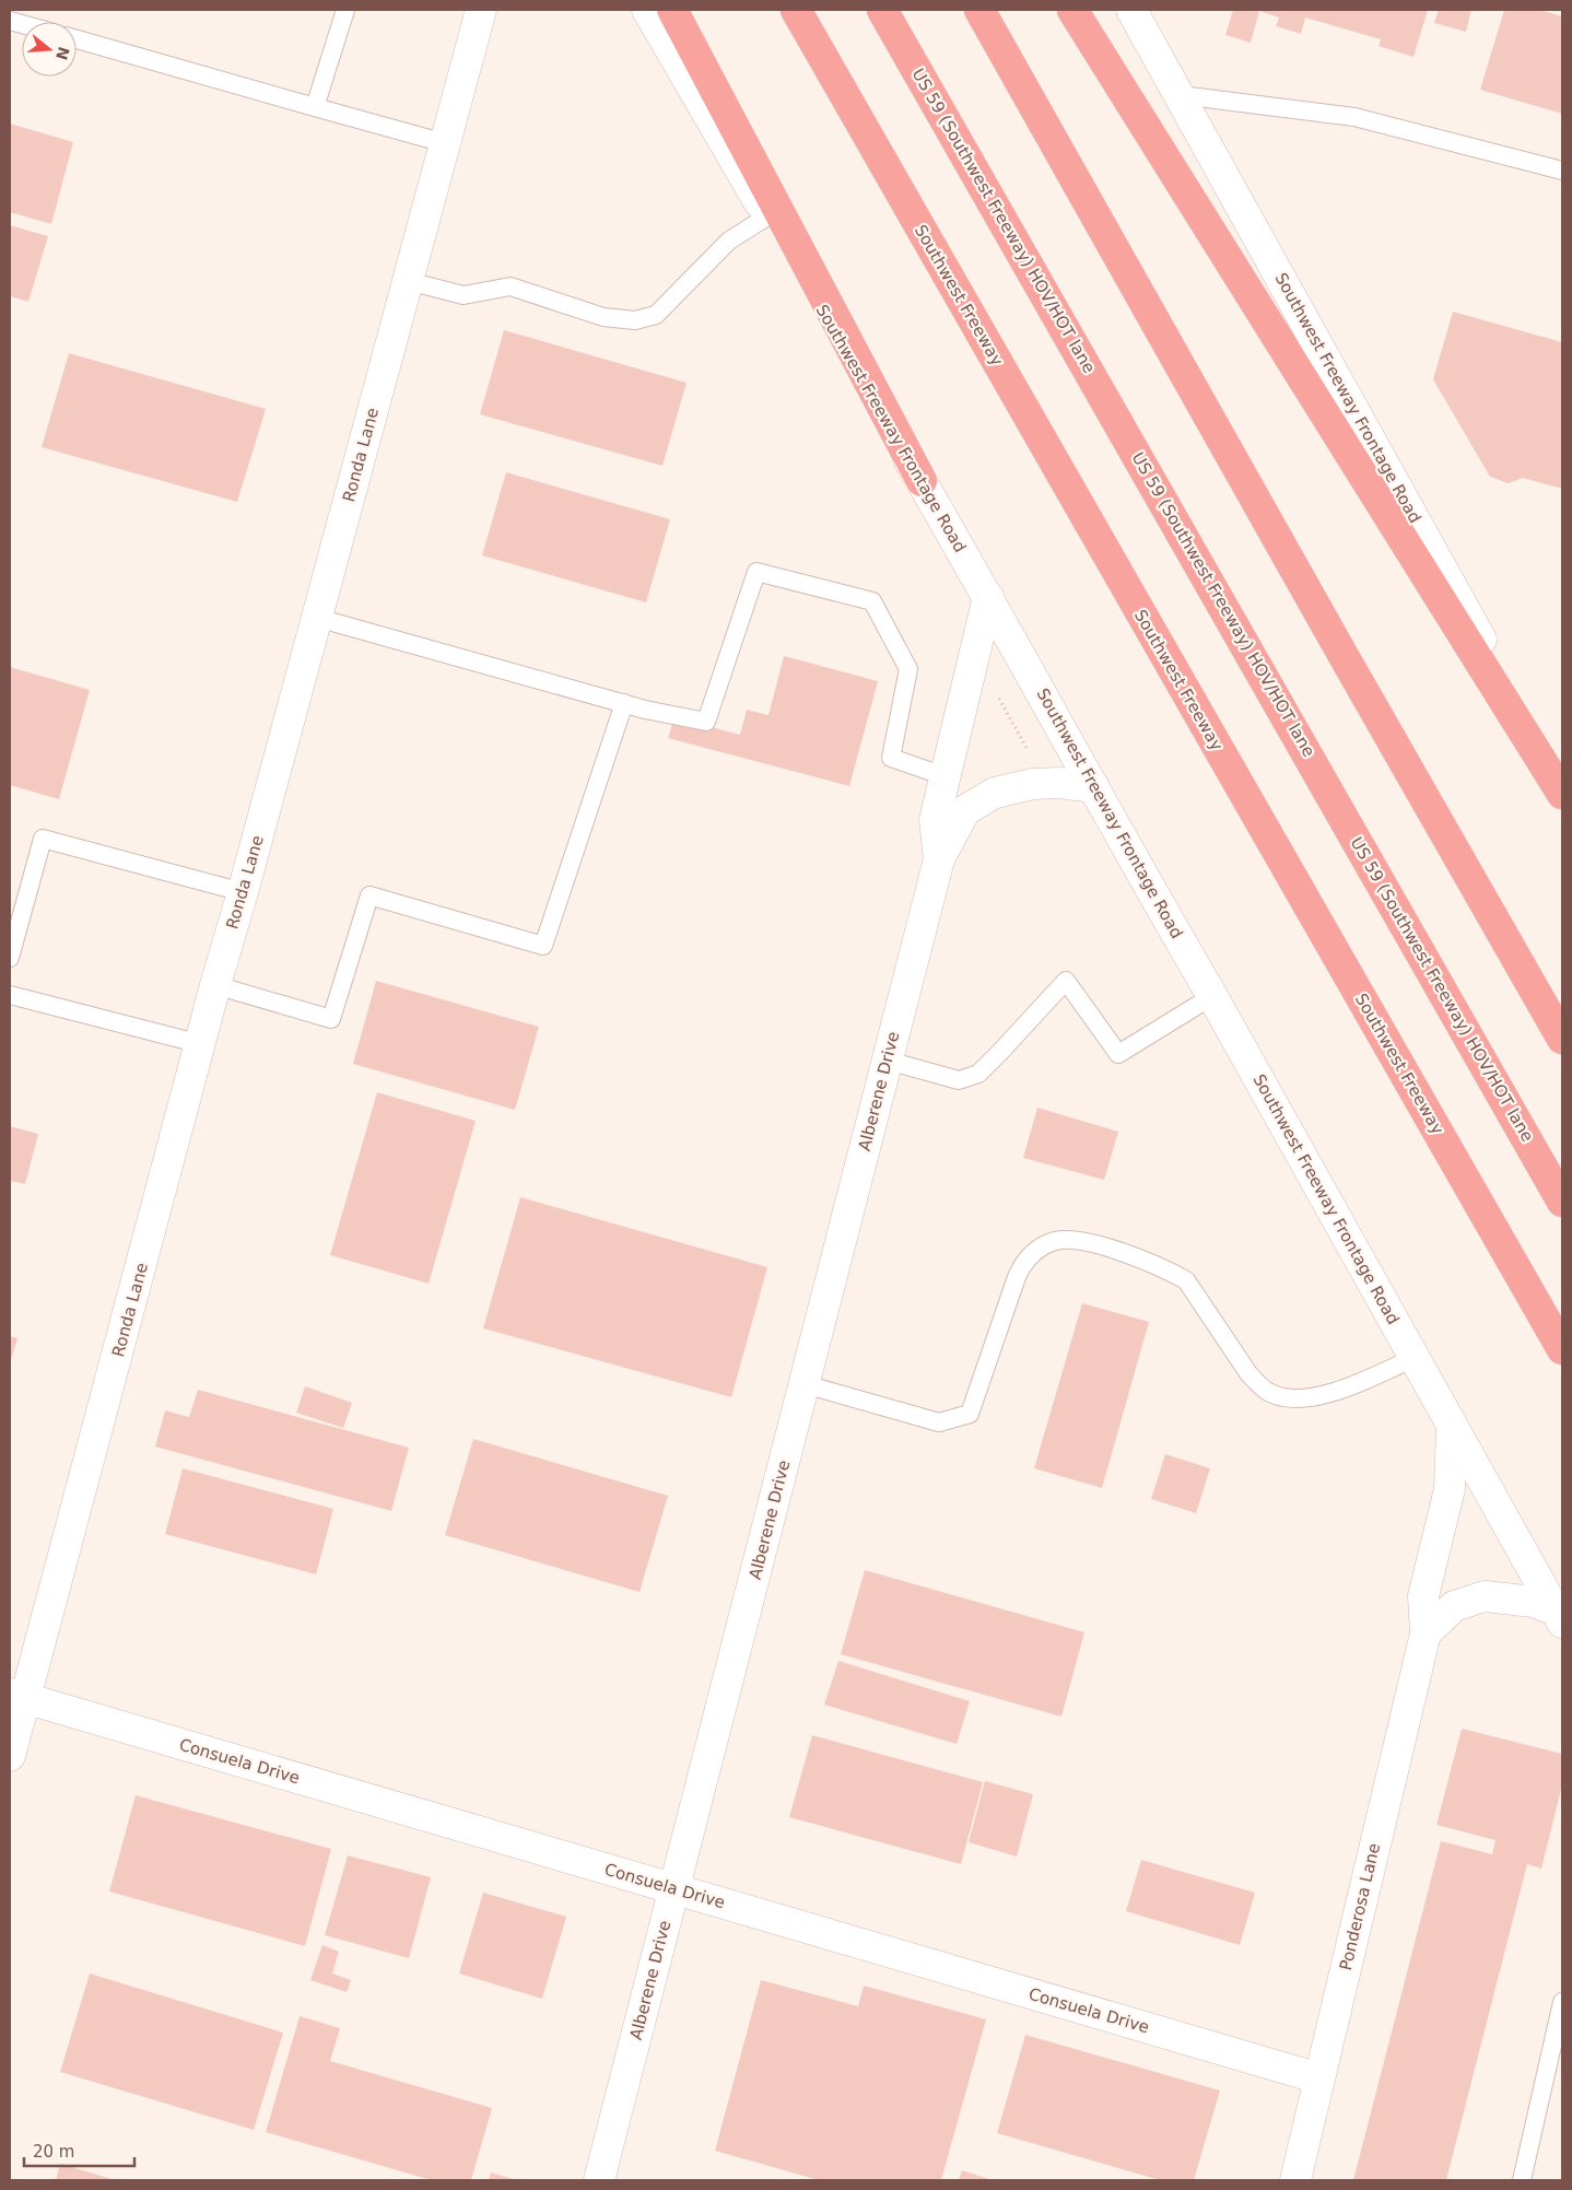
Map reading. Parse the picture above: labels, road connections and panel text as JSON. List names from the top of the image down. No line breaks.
{"streets":{"highway":["US 59 (Southwest Freeway) HOV/HOT lane","Southwest Freeway"],"street":["Southwest Freeway Frontage Road","Ronda Lane","Alberene Drive","Consuela Drive","Ponderosa Lane"]},"crossings":[["Southwest Freeway Frontage Road","Alberene Drive"],["Southwest Freeway Frontage Road","Ponderosa Lane"],["Ronda Lane","Consuela Drive"],["Alberene Drive","Consuela Drive"],["Consuela Drive","Ponderosa Lane"]],"scale_bar":"20 m","north":"right"}
